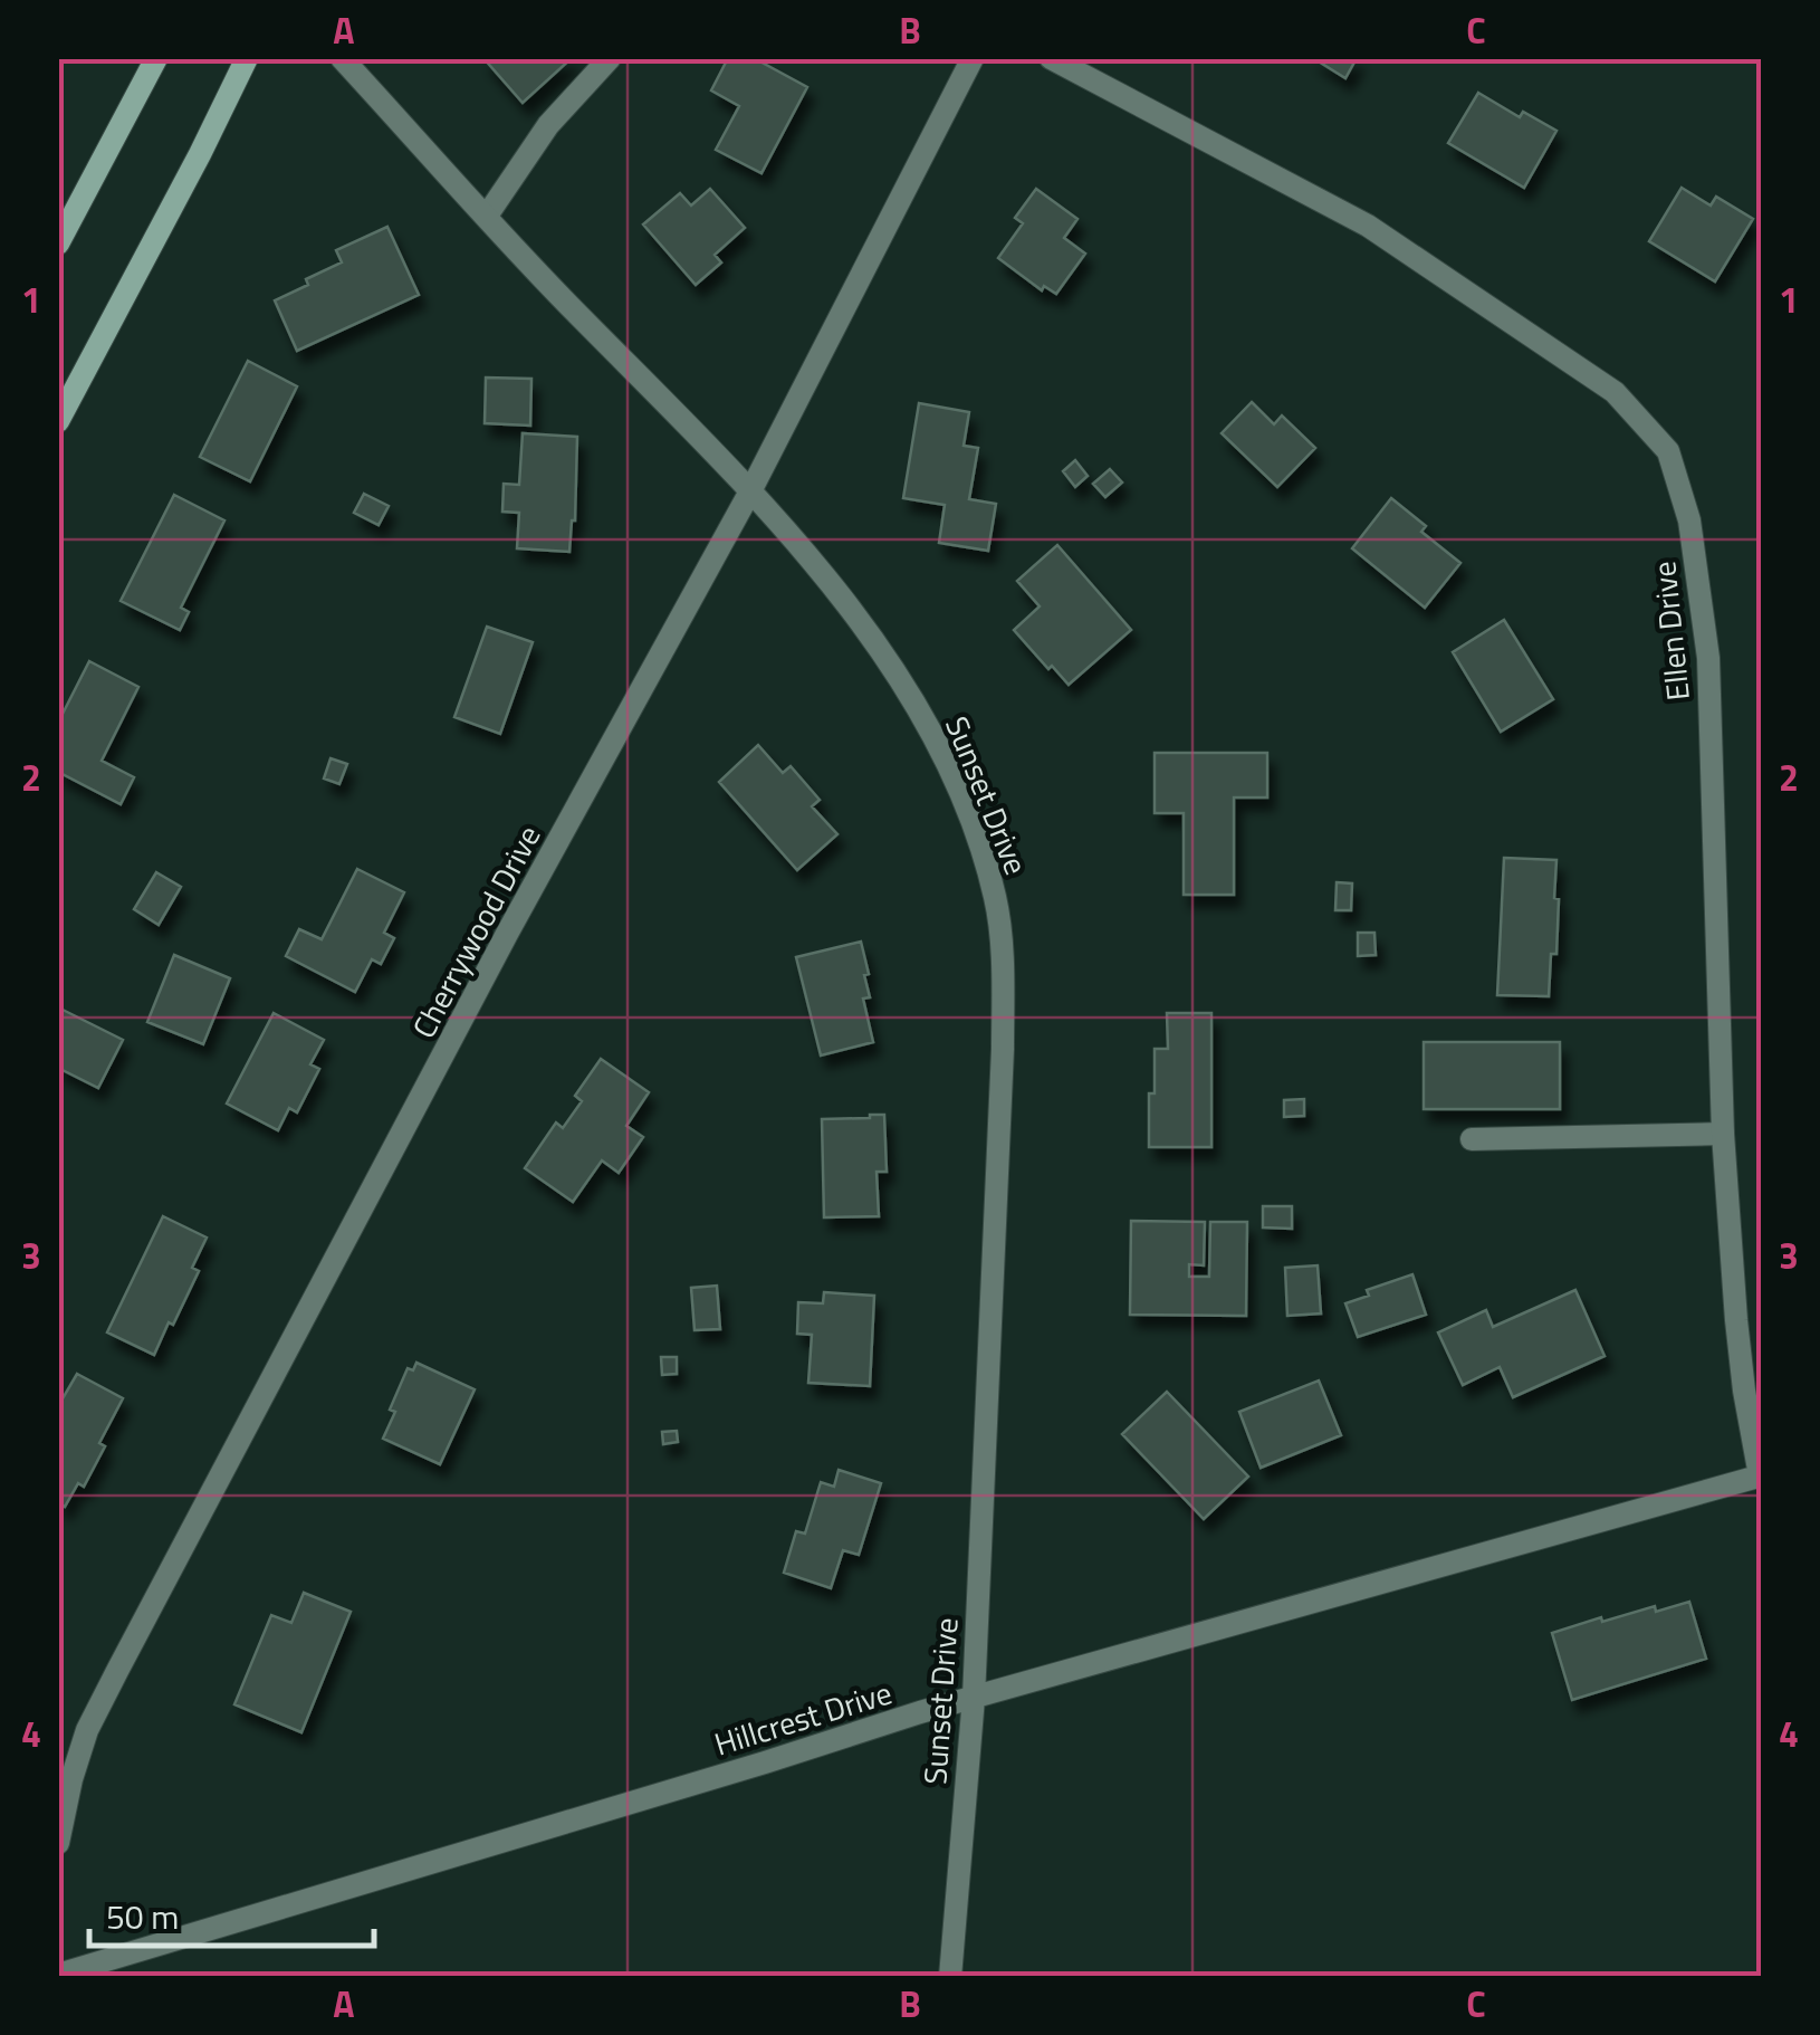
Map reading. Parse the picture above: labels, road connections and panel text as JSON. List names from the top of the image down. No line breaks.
{"streets":{"street":["Ellen Drive","Sunset Drive","Cherrywood Drive","Hillcrest Drive"]},"crossings":[["Ellen Drive","Hillcrest Drive"],["Sunset Drive","Cherrywood Drive"],["Sunset Drive","Hillcrest Drive"]],"scale_bar":"50 m","grid":{"columns":["A","B","C"],"rows":["1","2","3","4"]}}
